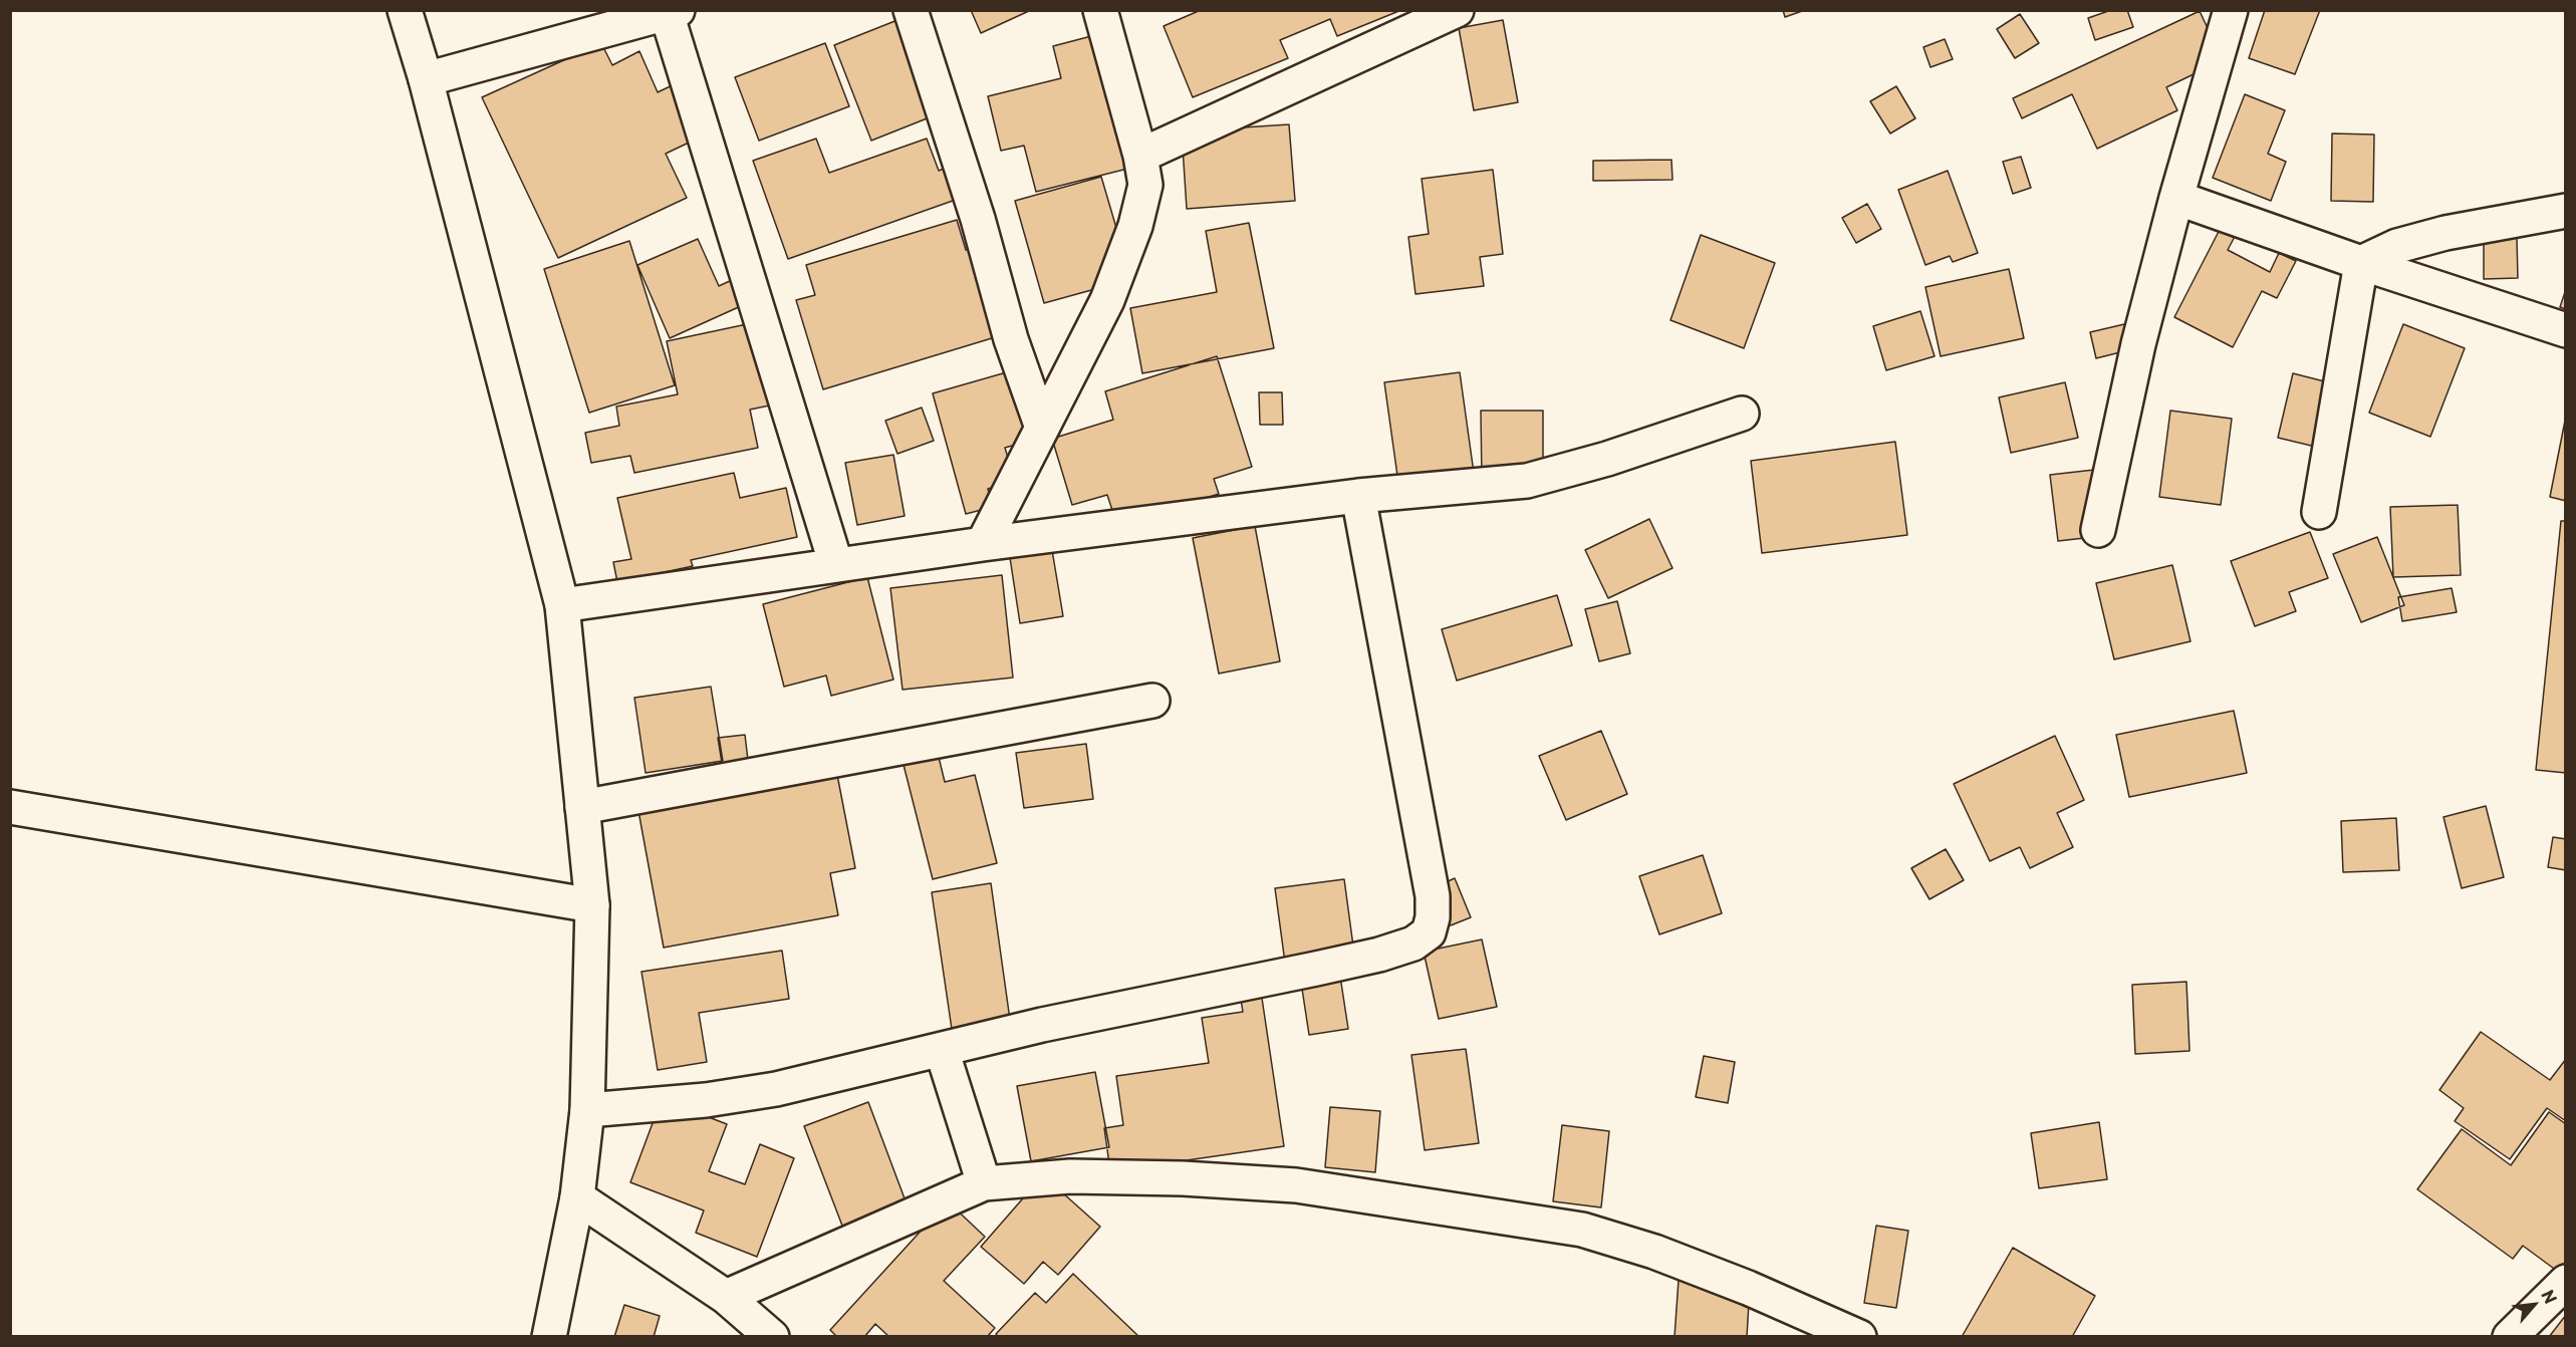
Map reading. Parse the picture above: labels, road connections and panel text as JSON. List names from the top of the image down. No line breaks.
{"north":"top right"}
